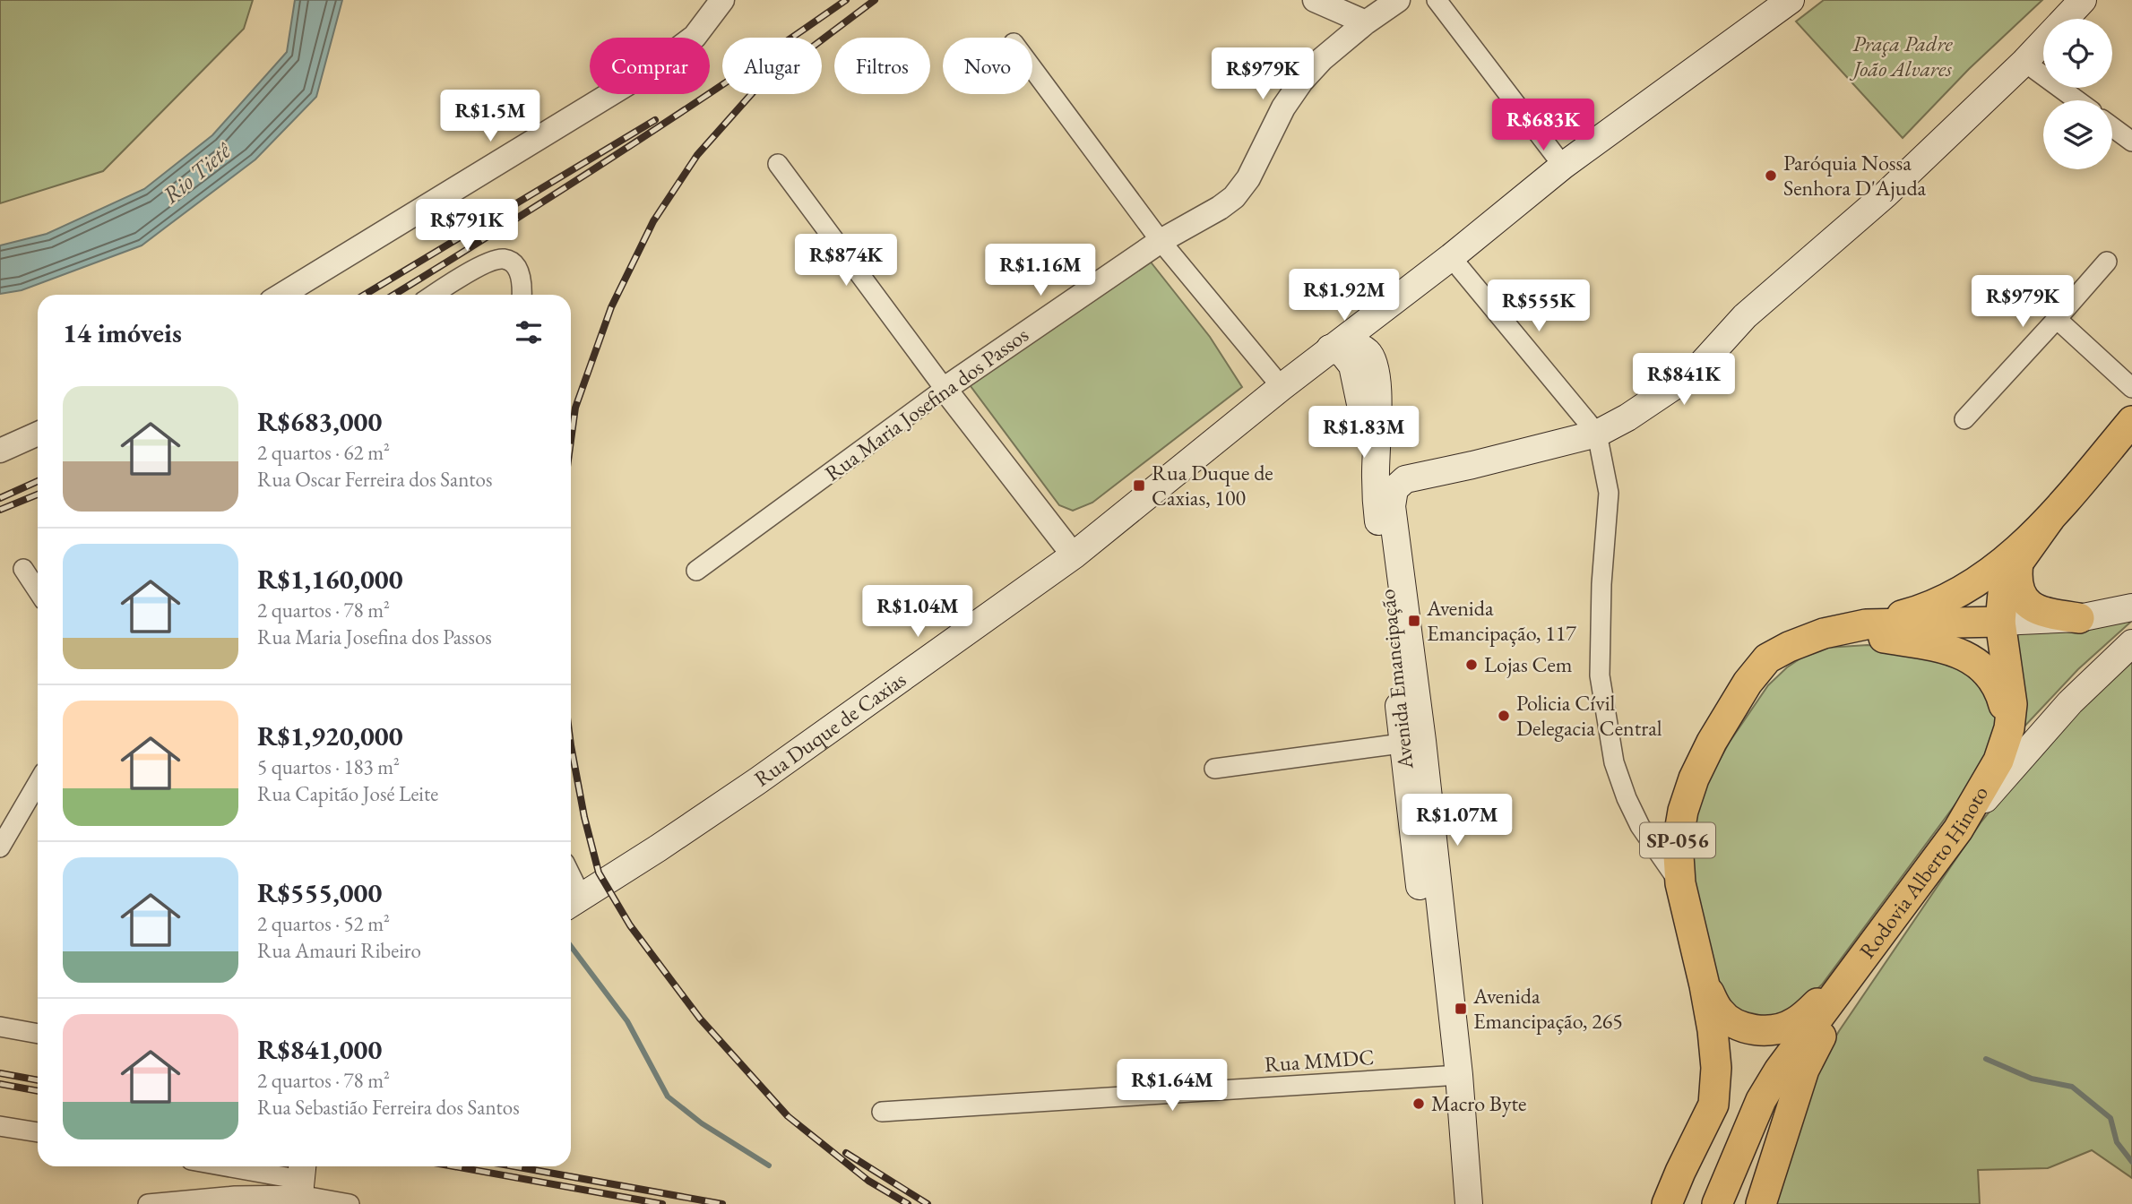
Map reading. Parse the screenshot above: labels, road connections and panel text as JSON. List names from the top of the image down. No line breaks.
{"streets":{"main road":["Avenida Emancipação","Rua Duque de Caxias","SP-056","Rodovia Alberto Hinoto"],"street":["Rua Maria Josefina dos Passos","Rua MMDC"]},"crossings":[["Avenida Emancipação","Rua MMDC"],["SP-056","Rodovia Alberto Hinoto"]],"water":["Rio Tietê"],"parks":["Praça Padre João Alvares"],"places":{"other":["Paróquia Nossa Senhora D'Ajuda","Lojas Cem","Policia Cívil Delegacia Central","Macro Byte"],"transit":["Rua Duque de Caxias, 100","Avenida Emancipação, 117","Avenida Emancipação, 265"]},"page":{"chip":["Comprar","Alugar","Filtros","Novo"],"price":["R$979K","R$1.5M","R$683K","R$791K","R$874K","R$1.16M","R$1.92M","R$979K","R$555K","R$841K","R$1.83M","R$1.04M","R$1.07M","R$1.64M"],"heading":"14 imóveis","list":[{"name":"R$683,000","note":"2 quartos · 62 m² · Rua Oscar Ferreira dos Santos"},{"name":"R$1,160,000","note":"2 quartos · 78 m² · Rua Maria Josefina dos Passos"},{"name":"R$1,920,000","note":"5 quartos · 183 m² · Rua Capitão José Leite"},{"name":"R$555,000","note":"2 quartos · 52 m² · Rua Amauri Ribeiro"},{"name":"R$841,000","note":"2 quartos · 78 m² · Rua Sebastião Ferreira dos Santos"}]}}
